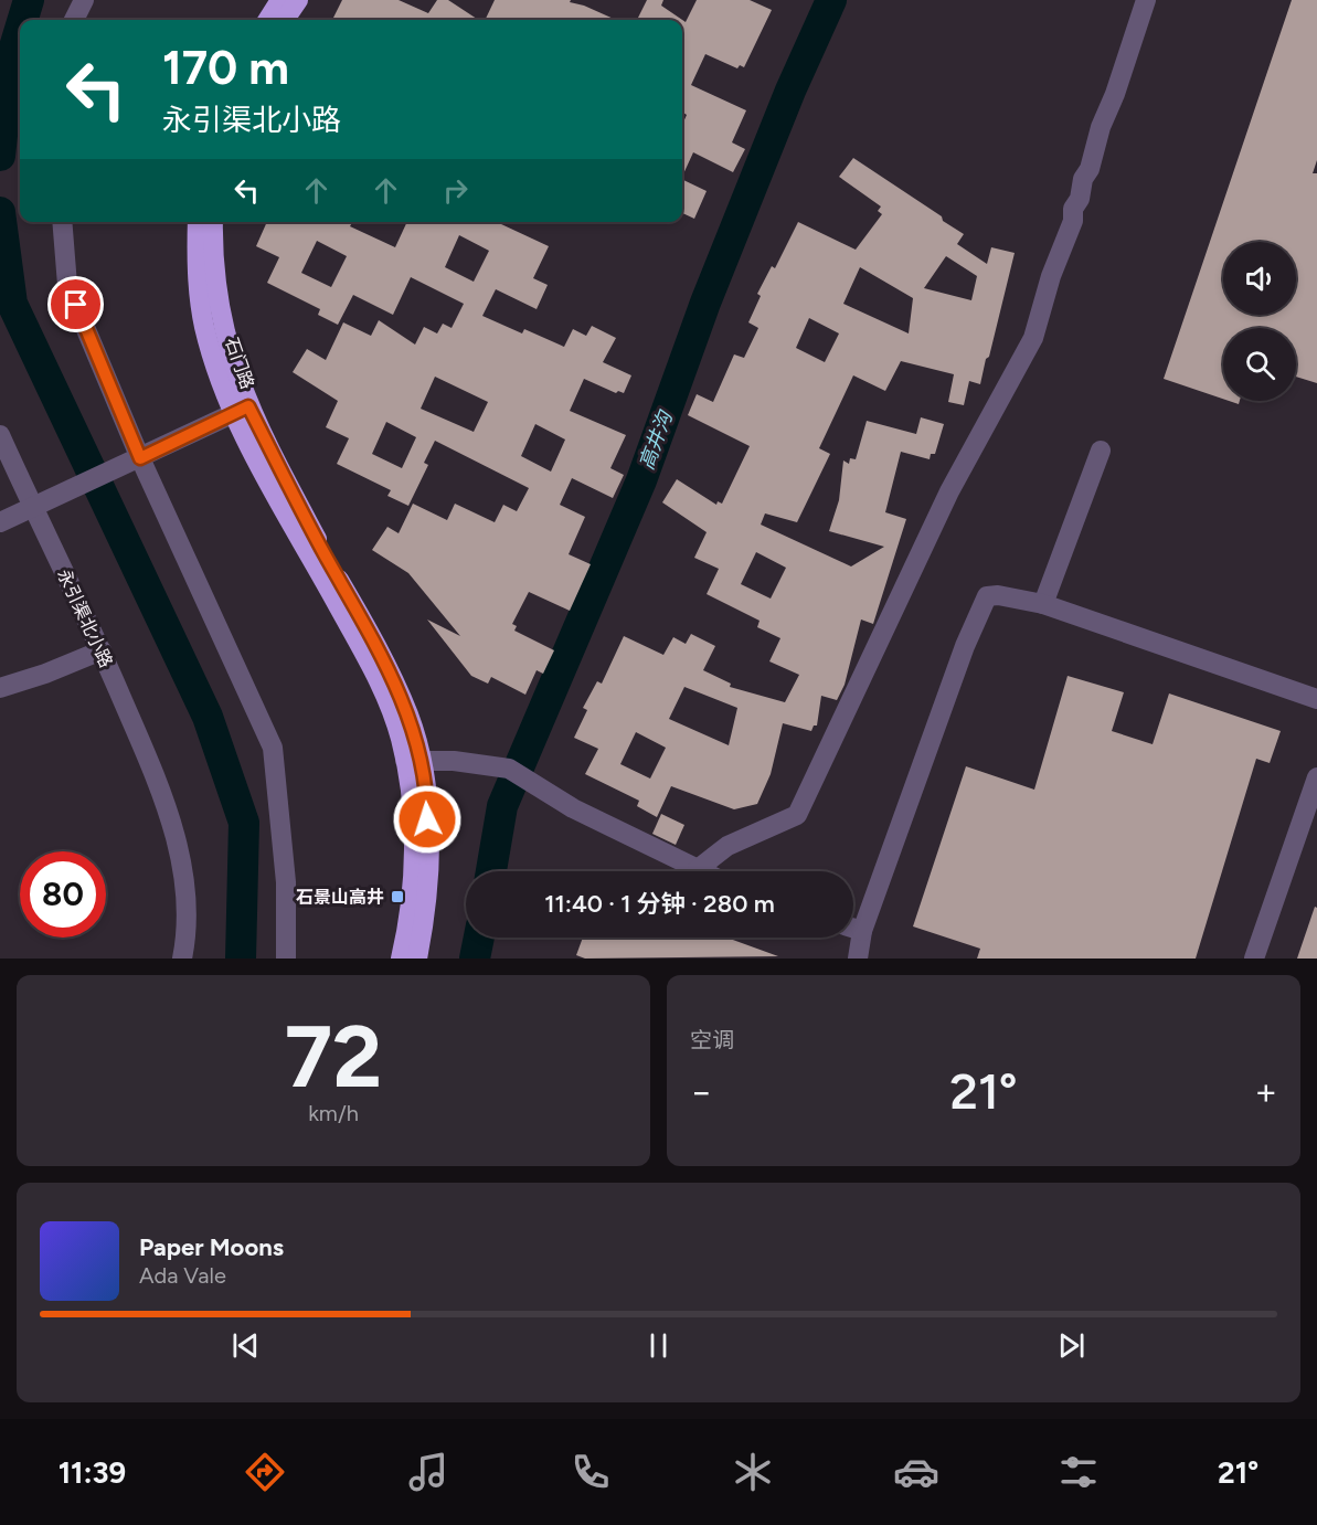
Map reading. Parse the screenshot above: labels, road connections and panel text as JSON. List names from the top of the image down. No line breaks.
{"streets":{"highway":["石门路"],"street":["永引渠北小路"]},"water":["高井沟"],"places":{"transit":["石景山高井"]},"page":{"turn":["170 m","永引渠北小路"],"limit":"80","trip":"11:40 · 1 分钟 · 280 m","tile":[["72","km/h"],"空调"],"heat":["−","21°","+"],"song":["Paper Moons","Ada Vale"],"tabs":["11:39","21°"]}}
